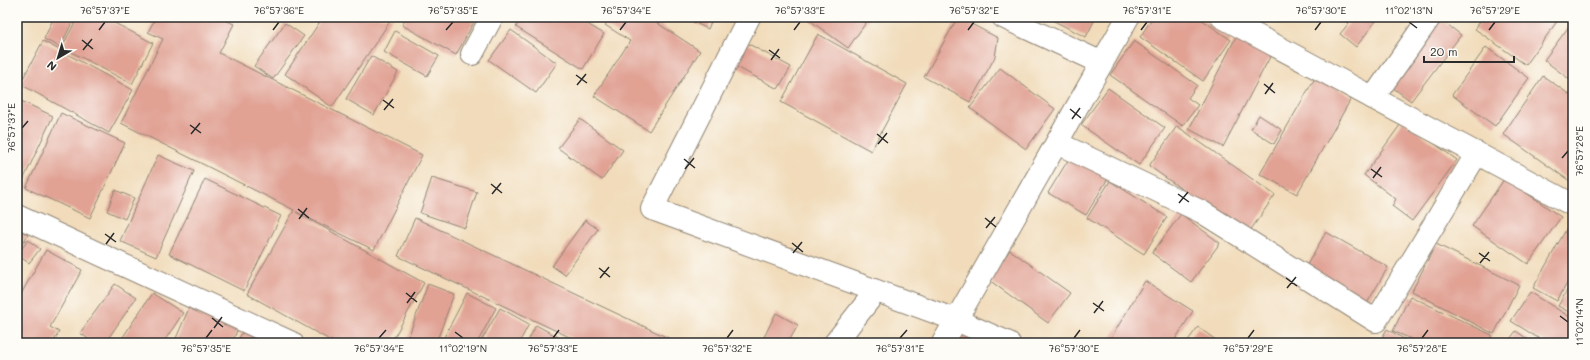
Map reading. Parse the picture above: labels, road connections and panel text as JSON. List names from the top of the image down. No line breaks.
{"scale_bar":"20 m","north":"bottom left","coordinates":["76°57'37\"E","76°57'36\"E","76°57'35\"E","76°57'34\"E","76°57'33\"E","76°57'32\"E","76°57'31\"E","76°57'30\"E","11°02'13\"N","76°57'29\"E","76°57'28\"E","11°02'14\"N","11°02'19\"N"]}
